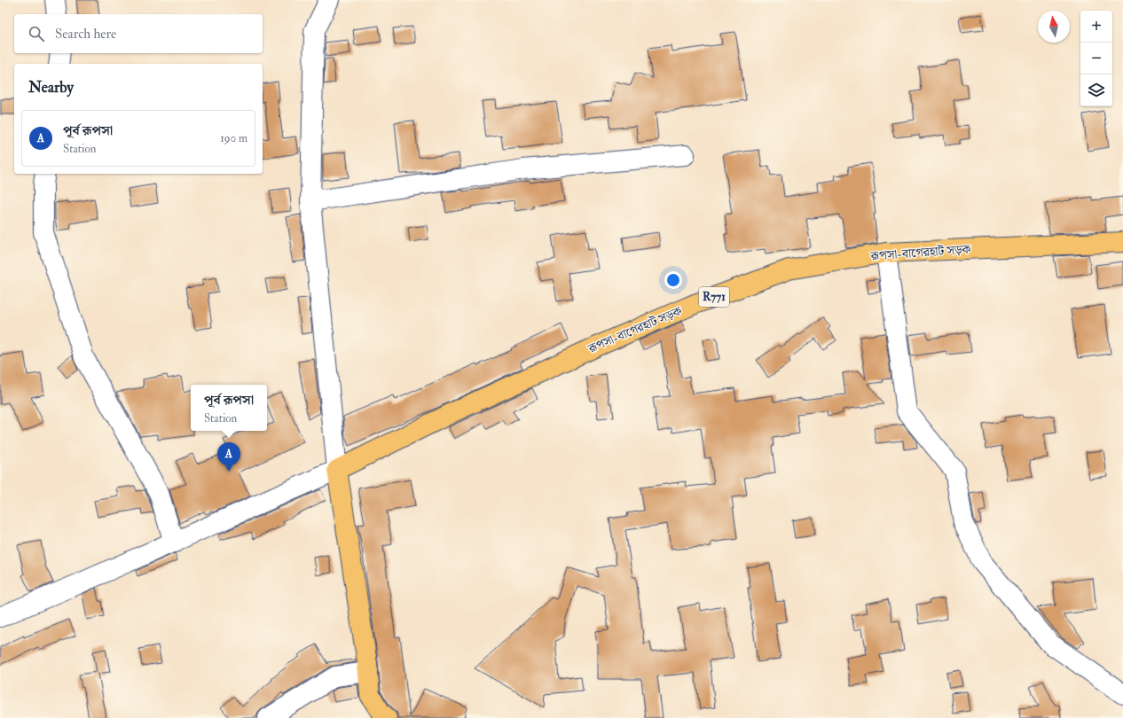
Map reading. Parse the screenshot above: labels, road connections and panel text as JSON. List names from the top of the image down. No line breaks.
{"streets":{"main road":["রূপসা-বাগেরহাট সড়ক","R771"]},"north":"top","page":{"map_buttons":["+","−"],"search":"Search here","heading":"Nearby","list":[{"mark":"A","name":"পূর্ব রূপসা","note":"Station","value":"190 m"}],"popup":["পূর্ব রূপসা","Station"],"pins":"A"}}
